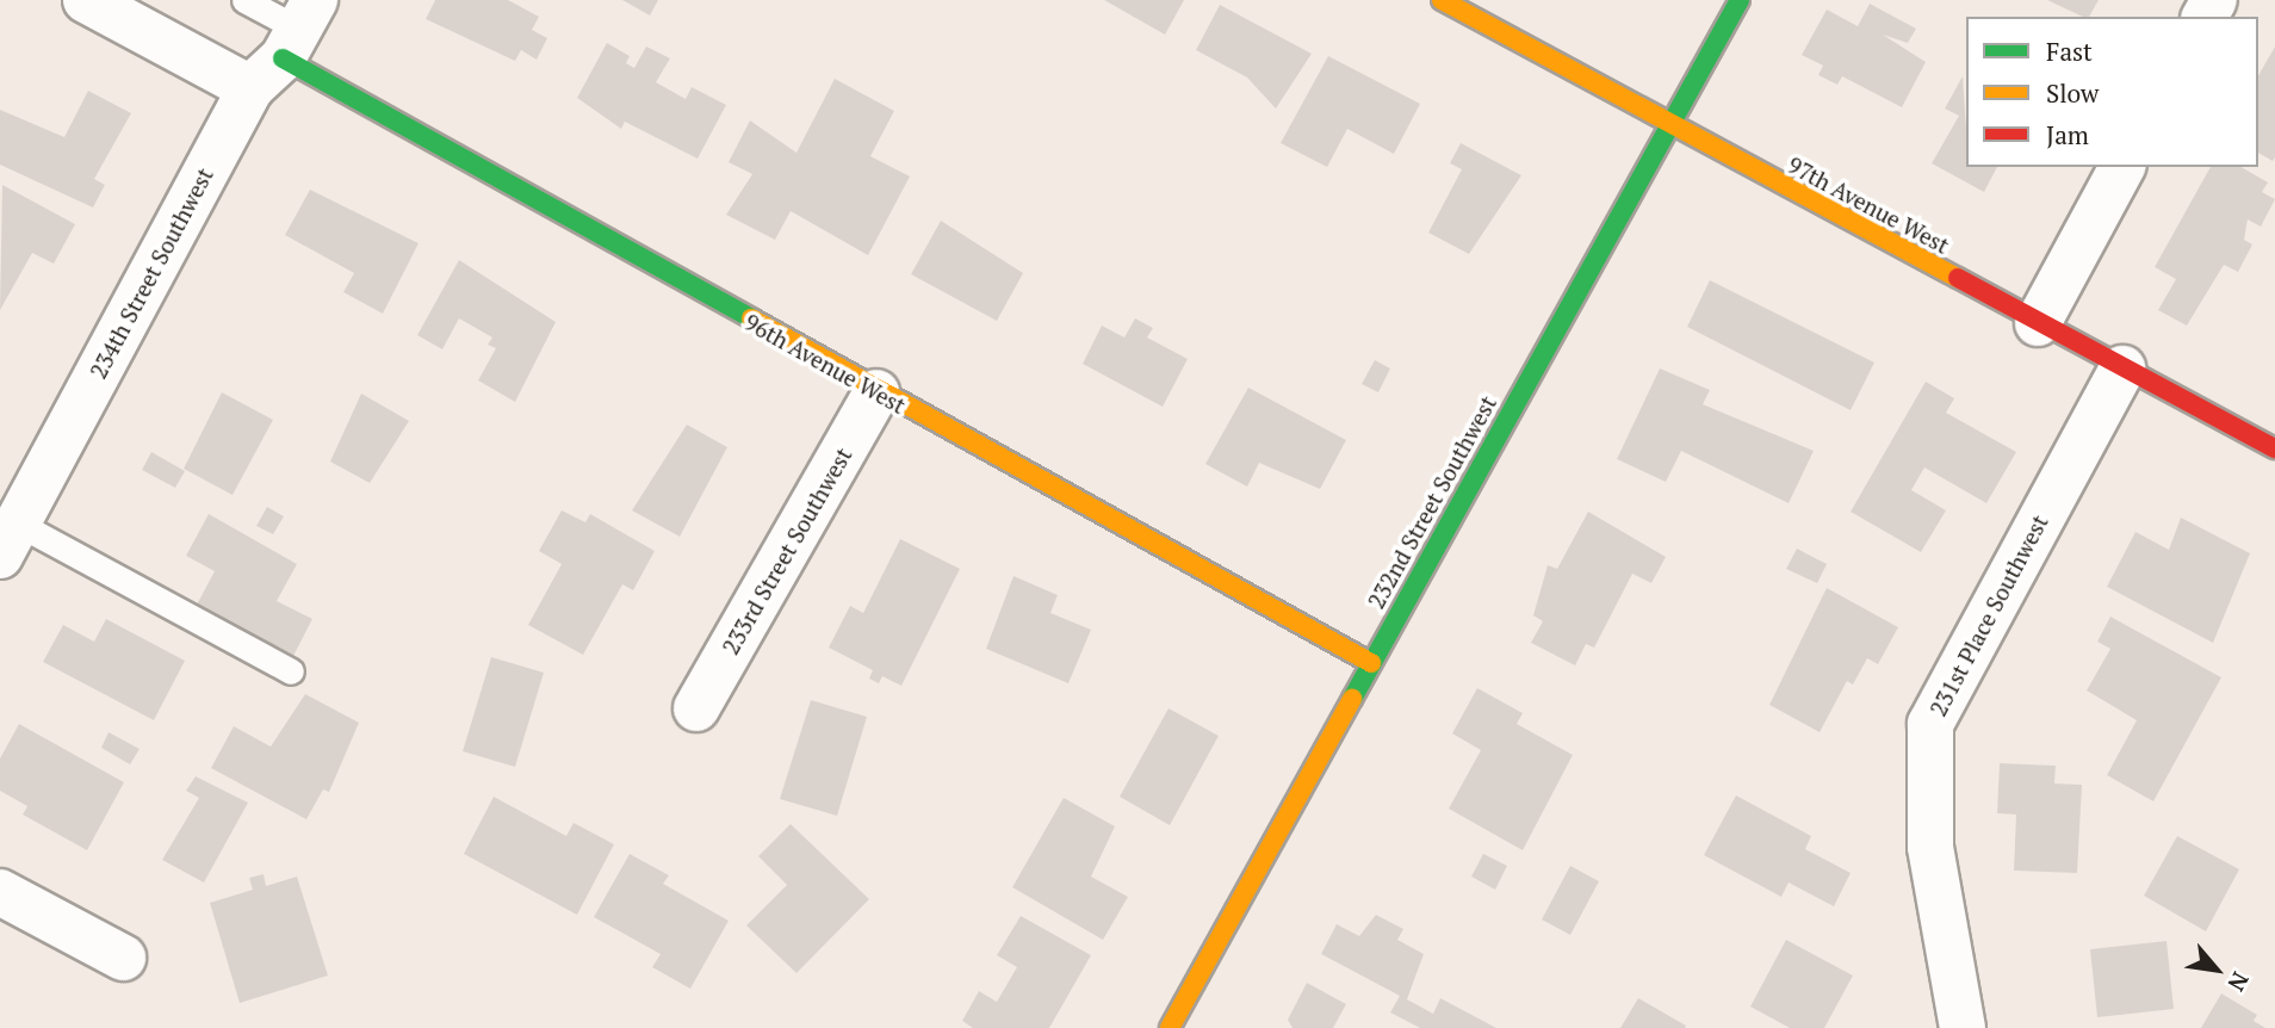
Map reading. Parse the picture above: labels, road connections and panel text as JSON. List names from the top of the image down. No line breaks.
{"streets":{"street":["97th Avenue West","234th Street Southwest","96th Avenue West","232nd Street Southwest","233rd Street Southwest","231st Place Southwest"]},"crossings":[["97th Avenue West","232nd Street Southwest"],["97th Avenue West","231st Place Southwest"],["234th Street Southwest","96th Avenue West"],["96th Avenue West","232nd Street Southwest"],["96th Avenue West","233rd Street Southwest"]],"legend":["Fast","Slow","Jam"],"north":"bottom right"}
